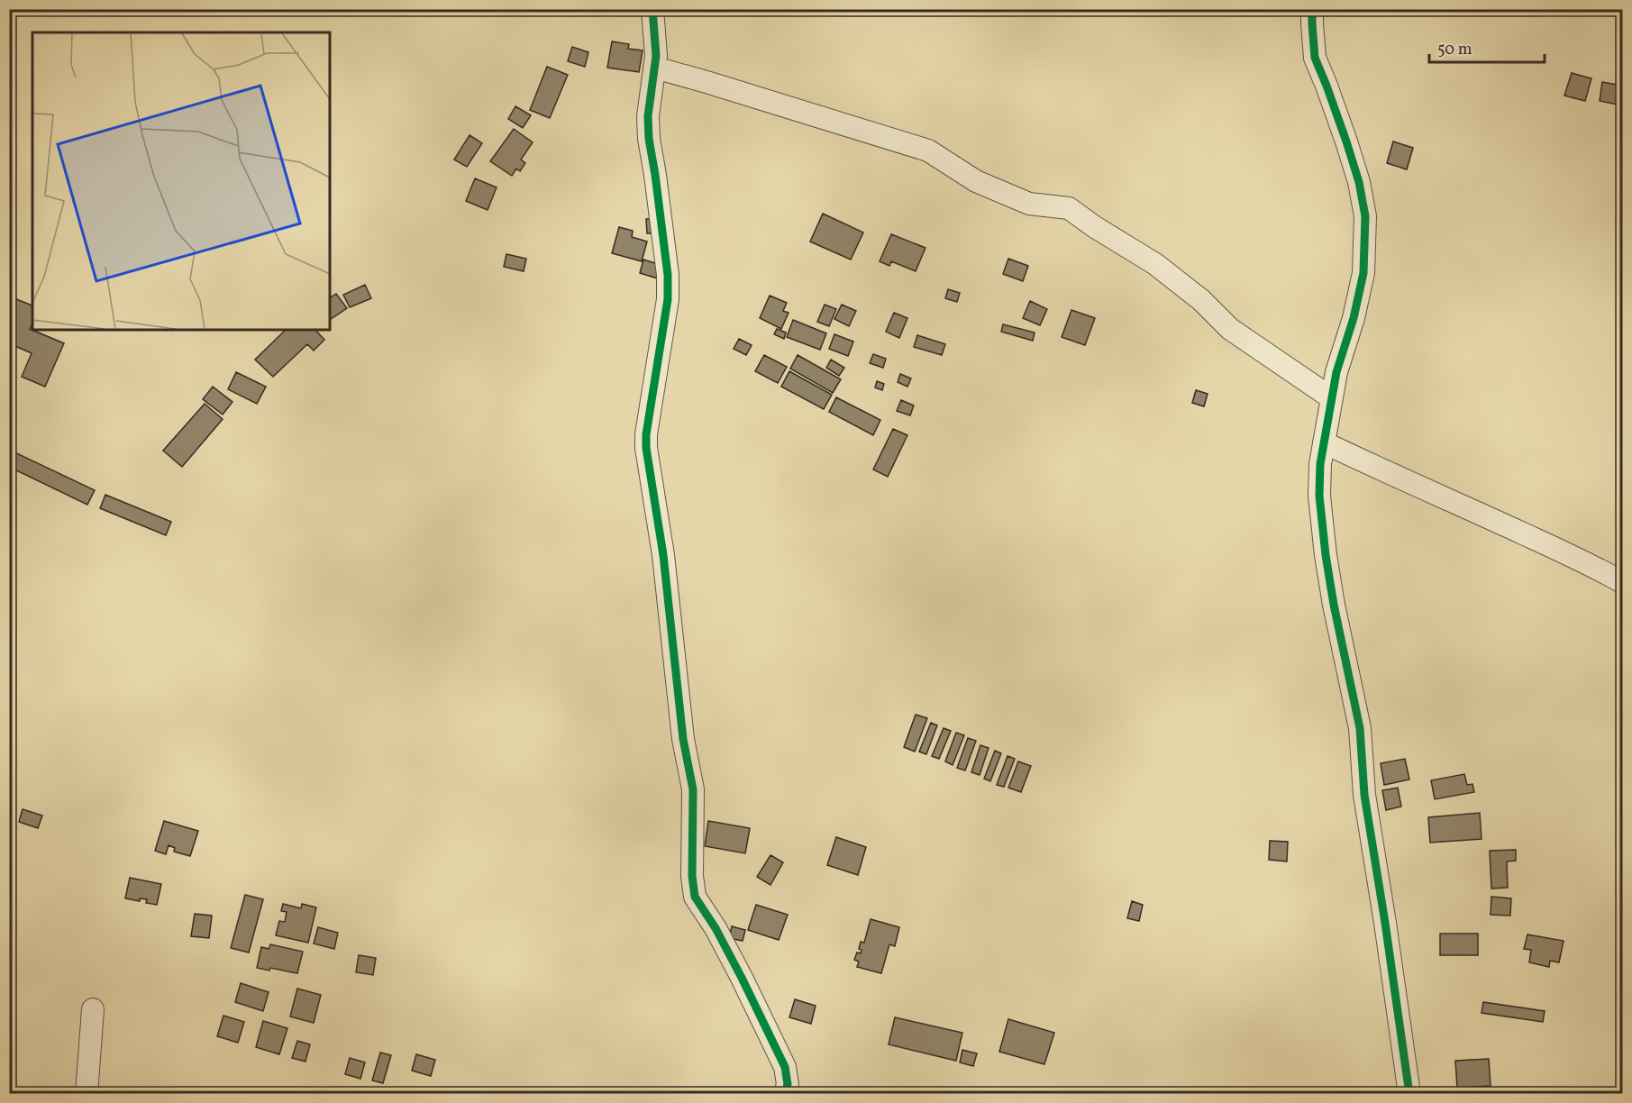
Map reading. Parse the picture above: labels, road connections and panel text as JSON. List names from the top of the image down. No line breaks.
{"scale_bar":"50 m"}
